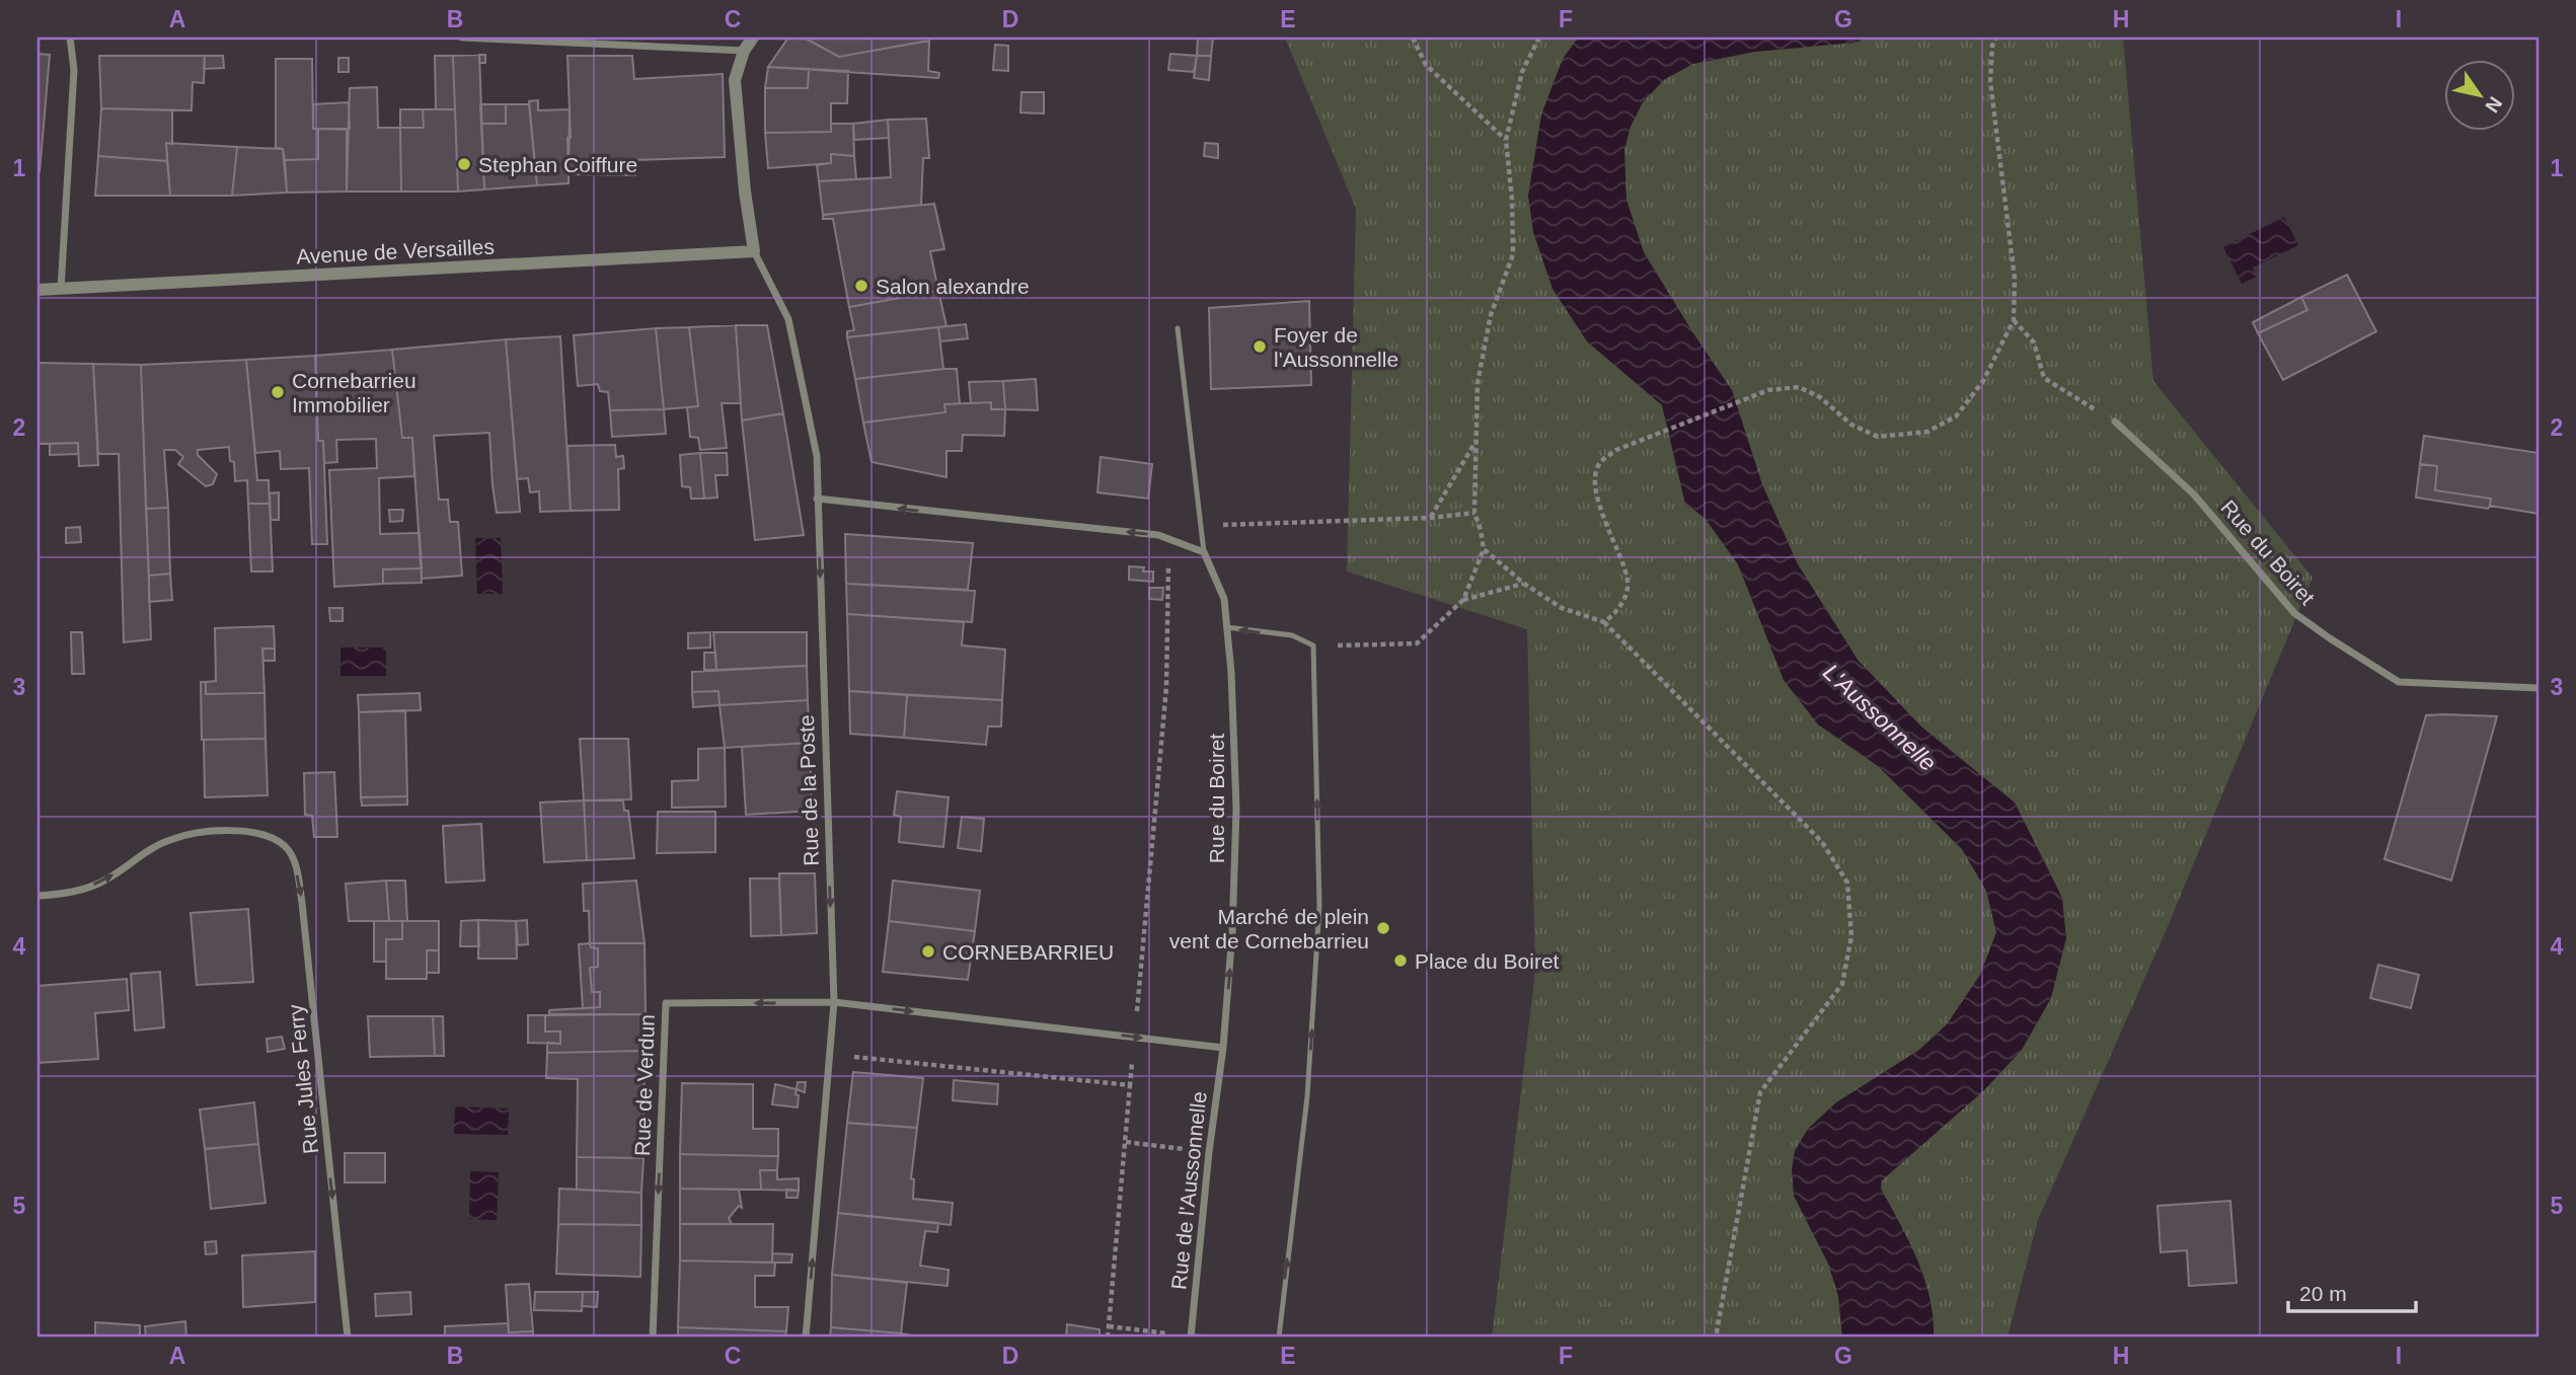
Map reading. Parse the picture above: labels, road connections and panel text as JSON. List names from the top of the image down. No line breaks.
{"streets":{"street":["Avenue de Versailles","Rue du Boiret","Rue de la Poste","Rue Jules Ferry","Rue de Verdun","Rue de l'Aussonnelle"]},"crossings":[["Avenue de Versailles","Rue de la Poste"],["Rue du Boiret","Rue de l'Aussonnelle"],["Rue de la Poste","Rue de Verdun"]],"one_way":["Rue du Boiret"],"water":["L'Aussonnelle"],"places":["Stephan Coiffure","Salon alexandre","Foyer de l'Aussonnelle","Cornebarrieu Immobilier","Marché de plein vent de Cornebarrieu","CORNEBARRIEU","Place du Boiret"],"scale_bar":"20 m","north":"bottom right","grid":{"columns":["A","B","C","D","E","F","G","H","I"],"rows":["1","2","3","4","5"]}}
